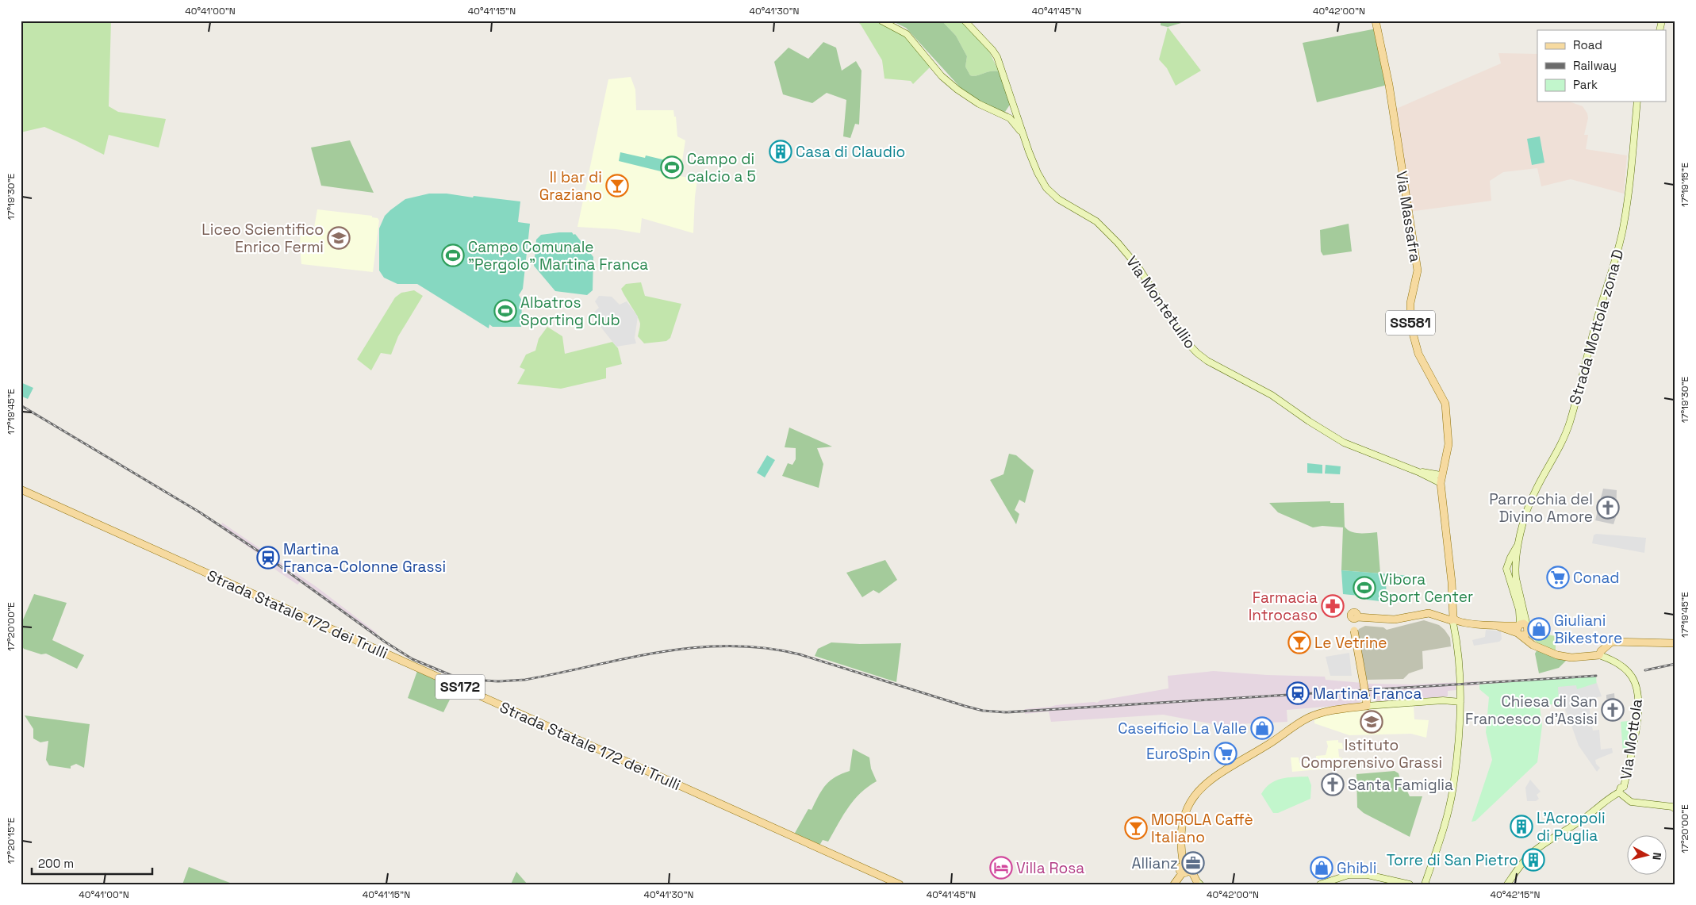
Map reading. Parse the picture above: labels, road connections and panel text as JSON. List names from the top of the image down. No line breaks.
{"streets":{"main road":["Via Massafra","SS581","Strada Statale 172 dei Trulli","SS172","Via Mottola"],"street":["Via Montetullio","Strada Mottola zona D"]},"crossings":[["Via Massafra","Via Montetullio"],["Strada Mottola zona D","Via Mottola"]],"places":{"building":["Casa di Claudio","L'Acropoli di Puglia","Torre di San Pietro"],"sports":["Campo di calcio a 5","Campo Comunale \"Pergolo\" Martina Franca","Albatros Sporting Club","Vibora Sport Center"],"bar":["Il bar di Graziano","Le Vetrine","MOROLA Caffè Italiano"],"school or university":["Liceo Scientifico Enrico Fermi","Istituto Comprensivo Grassi"],"church":["Parrocchia del Divino Amore","Chiesa di San Francesco d'Assisi","Santa Famiglia"],"station":["Martina Franca-Colonne Grassi","Martina Franca"],"supermarket":["Conad","EuroSpin"],"pharmacy":["Farmacia Introcaso"],"shop":["Giuliani Bikestore","Caseificio La Valle","Ghibli"],"office":["Allianz"],"hotel":["Villa Rosa"]},"legend":["Road","Railway","Park"],"scale_bar":"200 m","north":"right","coordinates":["40°41'00\"N","40°41'15\"N","40°41'30\"N","40°41'45\"N","40°42'00\"N","17°19'15\"E","17°19'30\"E","17°19'45\"E","17°20'00\"E","17°20'15\"E","40°42'15\"N"]}
